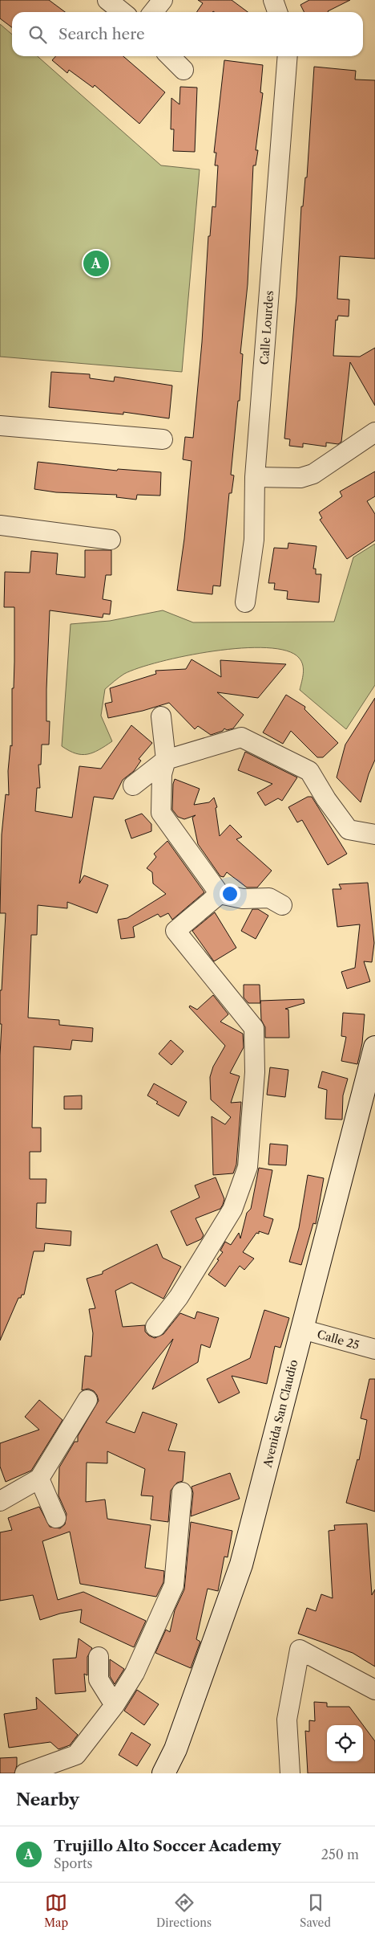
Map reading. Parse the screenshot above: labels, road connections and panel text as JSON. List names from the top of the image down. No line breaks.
{"streets":{"street":["Calle Lourdes","Calle 25","Avenida San Claudio"]},"crossings":[["Calle 25","Avenida San Claudio"]],"page":{"search":"Search here","pins":"A","heading":"Nearby","list":[{"mark":"A","name":"Trujillo Alto Soccer Academy","note":"Sports","value":"250 m"}],"nav":["Map","Directions","Saved"]}}
